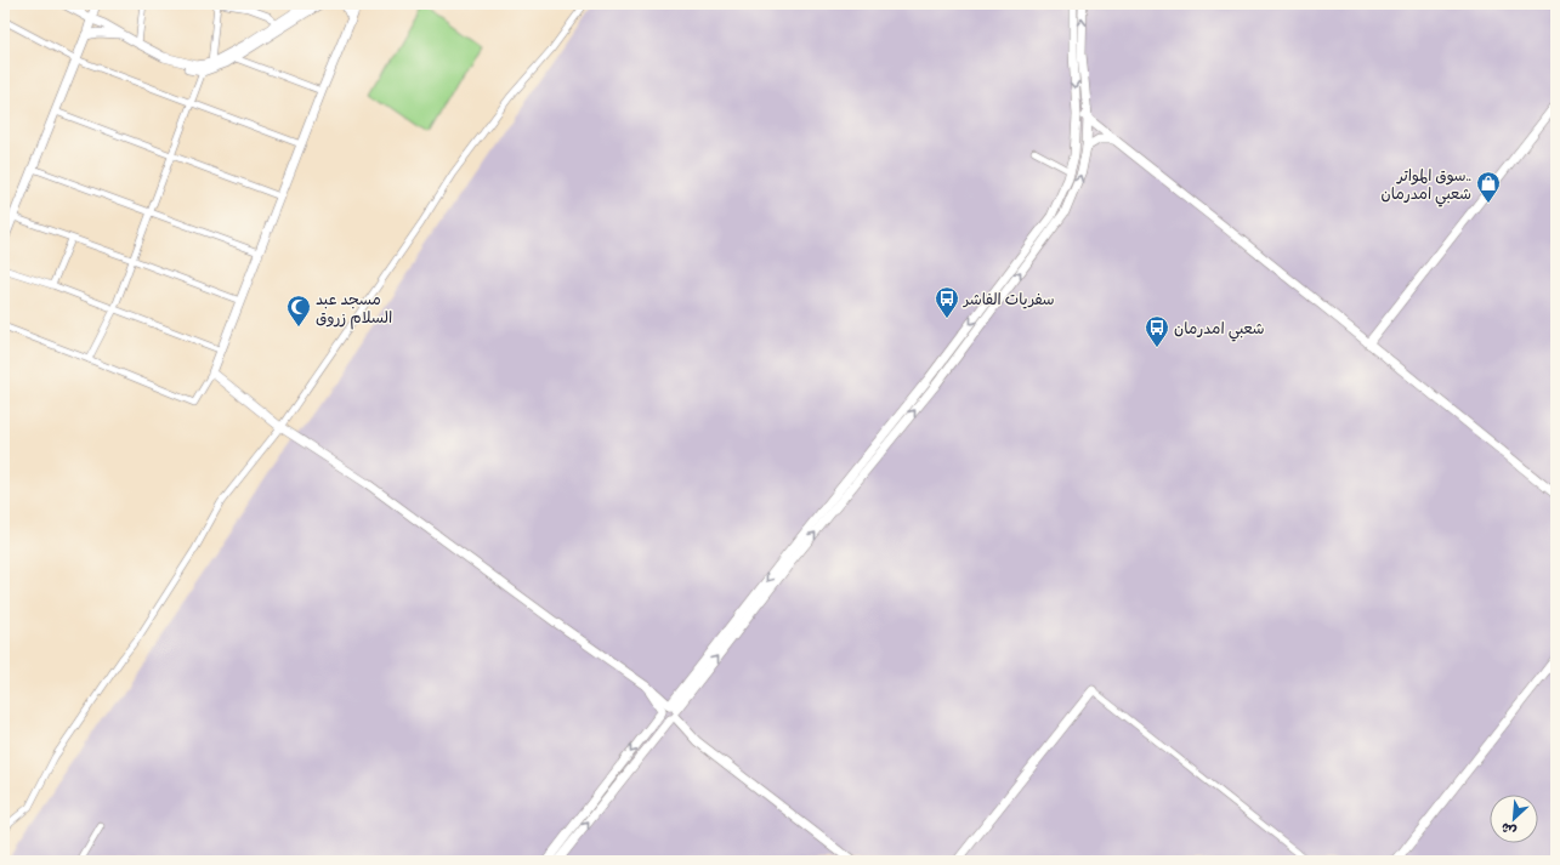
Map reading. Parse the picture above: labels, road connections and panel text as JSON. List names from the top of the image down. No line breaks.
{"places":{"shop":["سوق المواتر.. شعبي امدرمان"],"bus stop":["سفريات الفاشر","شعبي امدرمان"],"mosque":["مسجد عبد السلام زروق"]},"north":"bottom left"}
